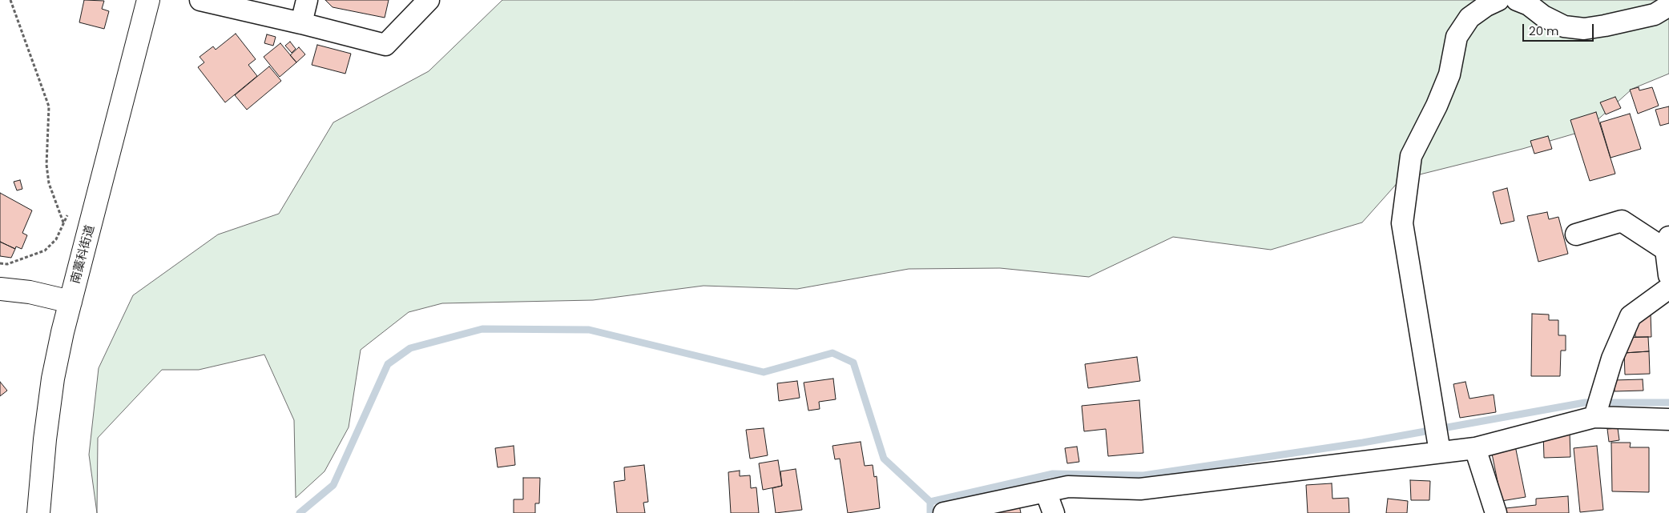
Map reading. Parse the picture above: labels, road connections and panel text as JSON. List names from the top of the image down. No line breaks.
{"streets":{"main road":["南藁科街道"]},"scale_bar":"20 m"}
